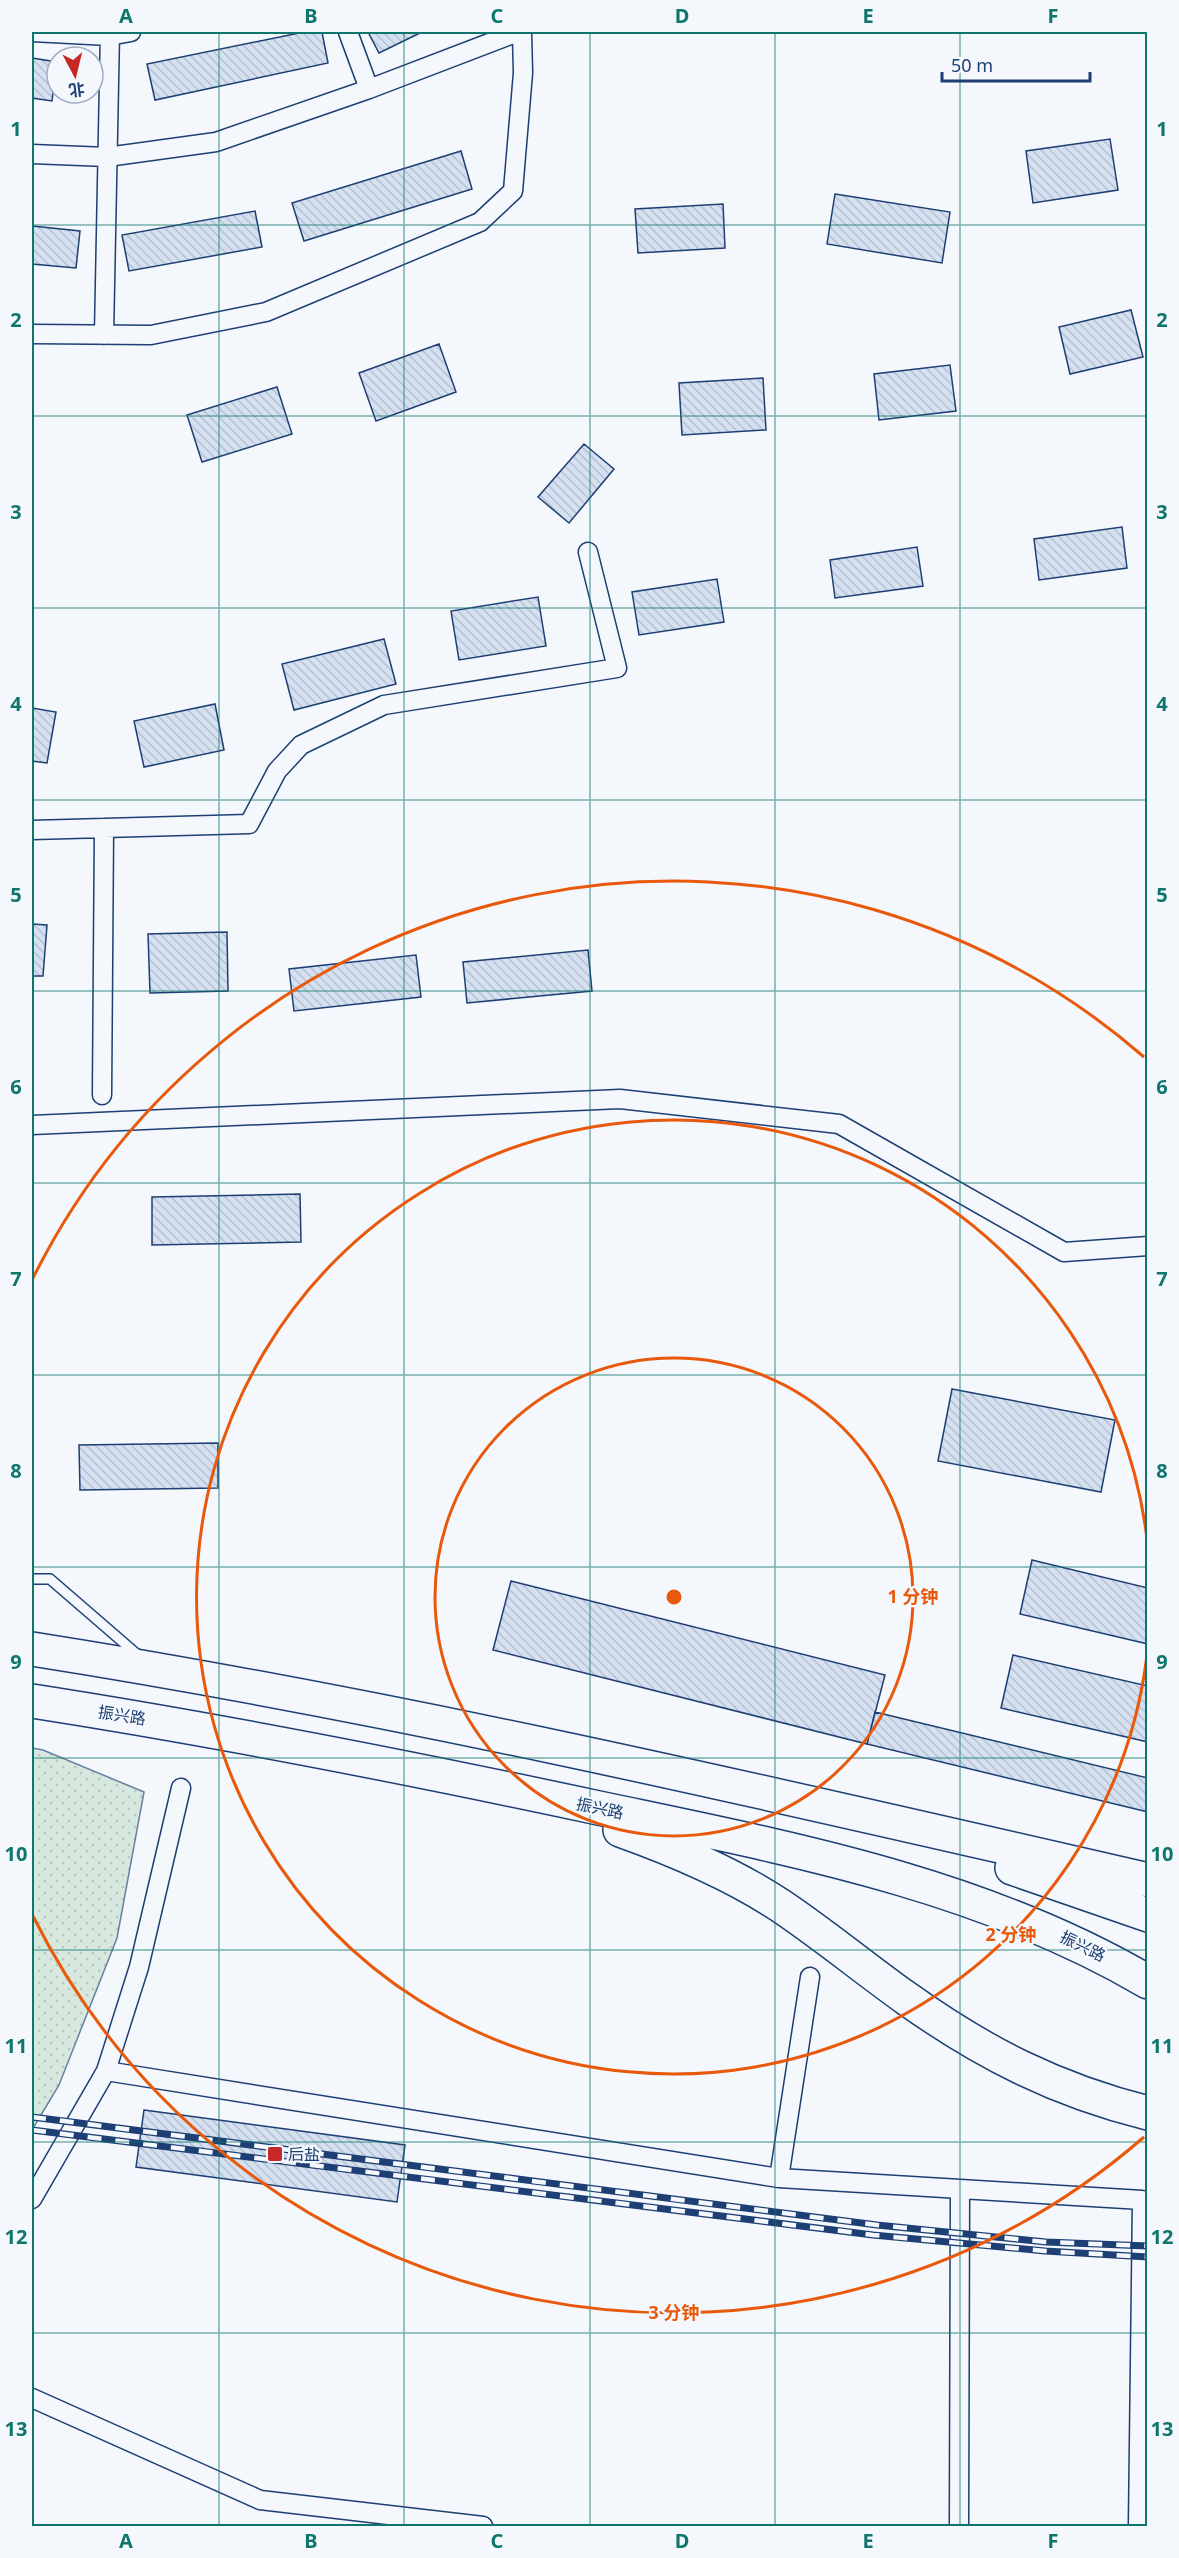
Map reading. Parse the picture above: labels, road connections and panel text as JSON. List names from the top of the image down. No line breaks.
{"streets":{"highway":["振兴路"]},"places":{"transit":["后盐"]},"scale_bar":"50 m","north":"bottom","grid":{"columns":["A","B","C","D","E","F"],"rows":["1","2","3","4","5","6","7","8","9","10","11","12","13"]},"rings":["1 分钟","2 分钟","3 分钟"]}
